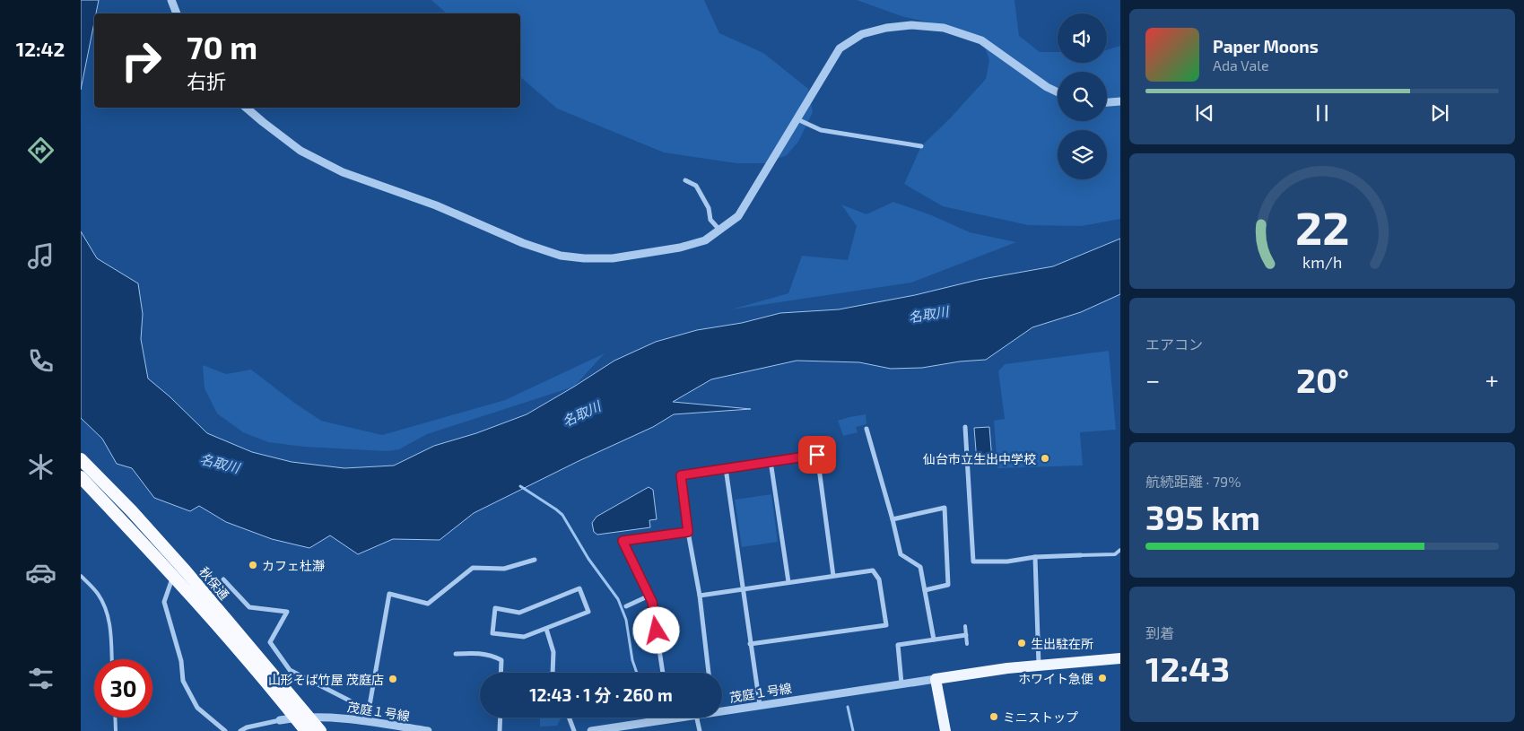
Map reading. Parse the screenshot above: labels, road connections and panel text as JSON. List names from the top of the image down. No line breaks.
{"streets":{"highway":["秋保通"],"street":["茂庭１号線"]},"crossings":[["秋保通","茂庭１号線"]],"water":["名取川"],"places":["仙台市立生出中学校","カフェ杜瀞","生出駐在所","ホワイト急便","山形そば竹屋 茂庭店","ミニストップ"],"page":{"tabs":"12:42","turn":["70 m","右折"],"song":["Paper Moons","Ada Vale"],"tile":["エアコン",["航続距離 · 79%","395 km"],["到着","12:43"]],"heat":["−","20°","+"],"limit":"30","trip":"12:43 · 1 分 · 260 m","gauge":["22","km/h"]}}
